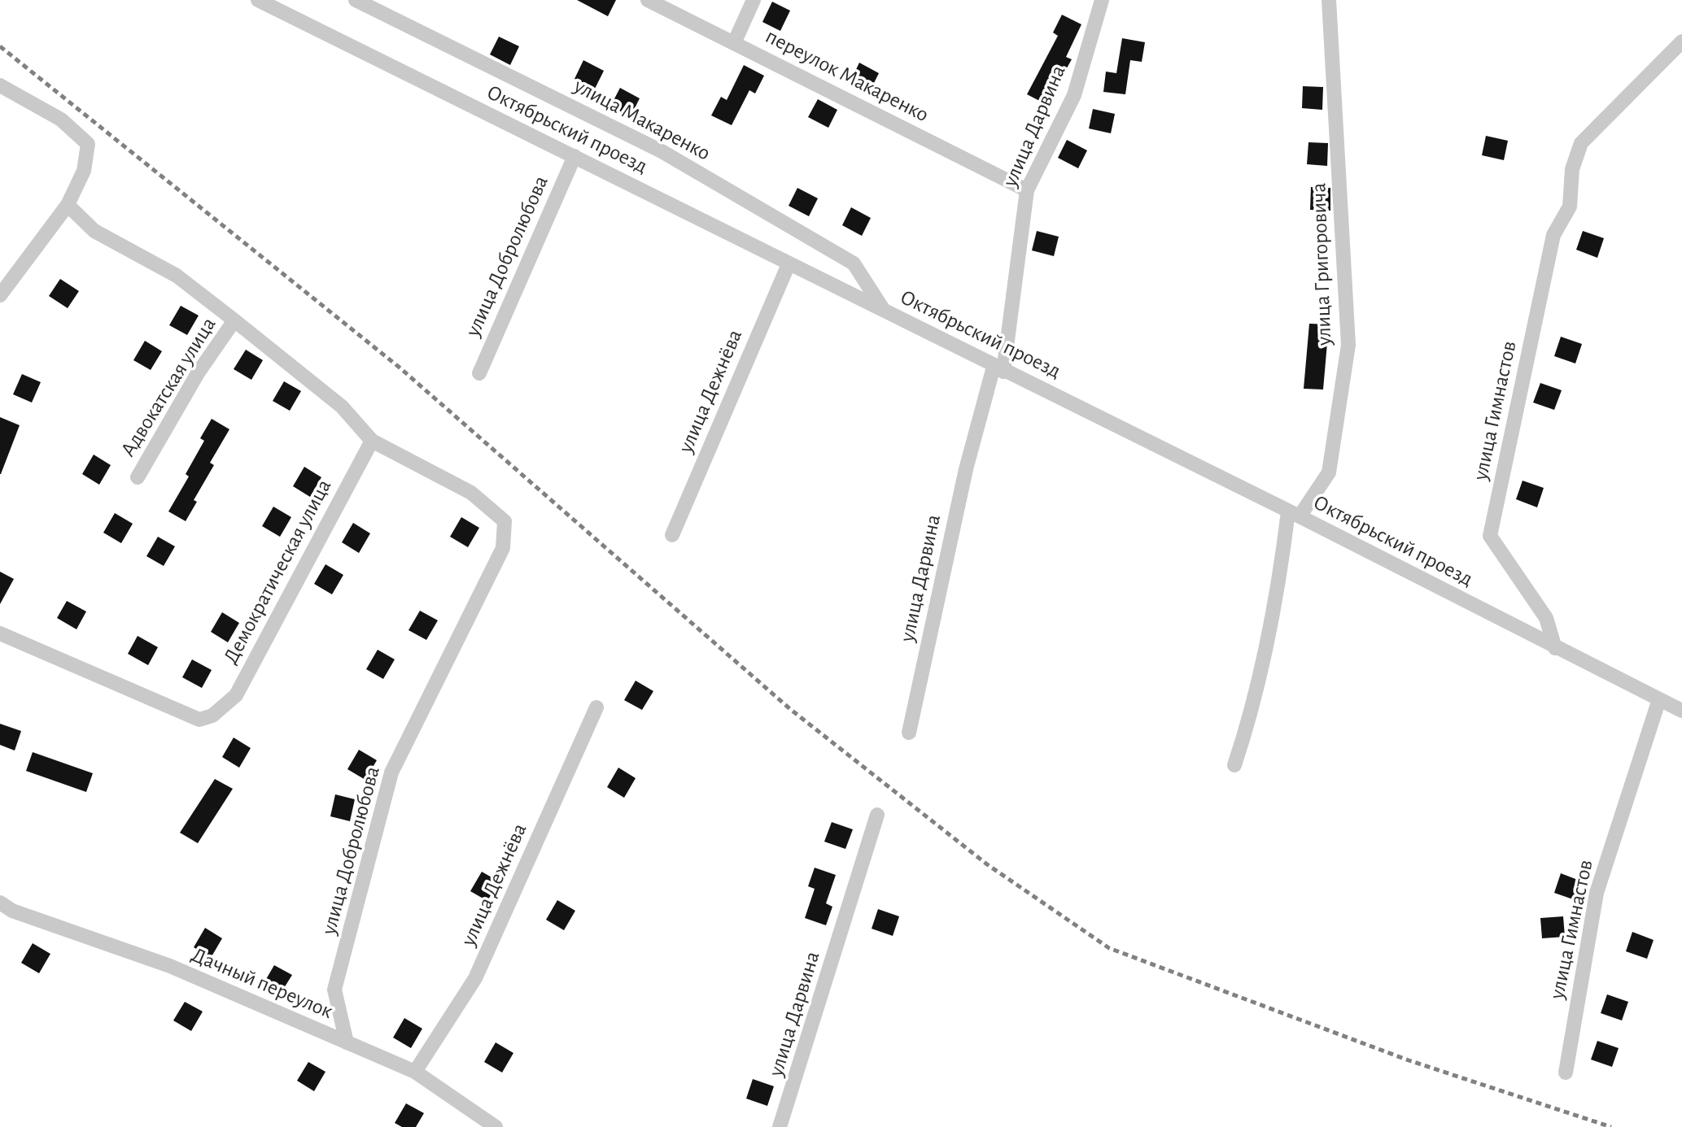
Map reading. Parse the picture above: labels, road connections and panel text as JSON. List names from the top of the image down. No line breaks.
{"streets":{"street":["переулок Макаренко","улица Макаренко","улица Дарвина","Октябрьский проезд","улица Добролюбова","улица Григоровича","Адвокатская улица","улица Дежнёва","улица Гимнастов","Демократическая улица","Дачный переулок"]},"crossings":[["переулок Макаренко","улица Дарвина"],["улица Макаренко","Октябрьский проезд"],["улица Дарвина","Октябрьский проезд"],["Октябрьский проезд","улица Добролюбова"],["Октябрьский проезд","улица Григоровича"],["Октябрьский проезд","улица Дежнёва"],["Октябрьский проезд","улица Гимнастов"],["улица Добролюбова","Демократическая улица"],["улица Добролюбова","Дачный переулок"],["улица Дежнёва","Дачный переулок"]]}
